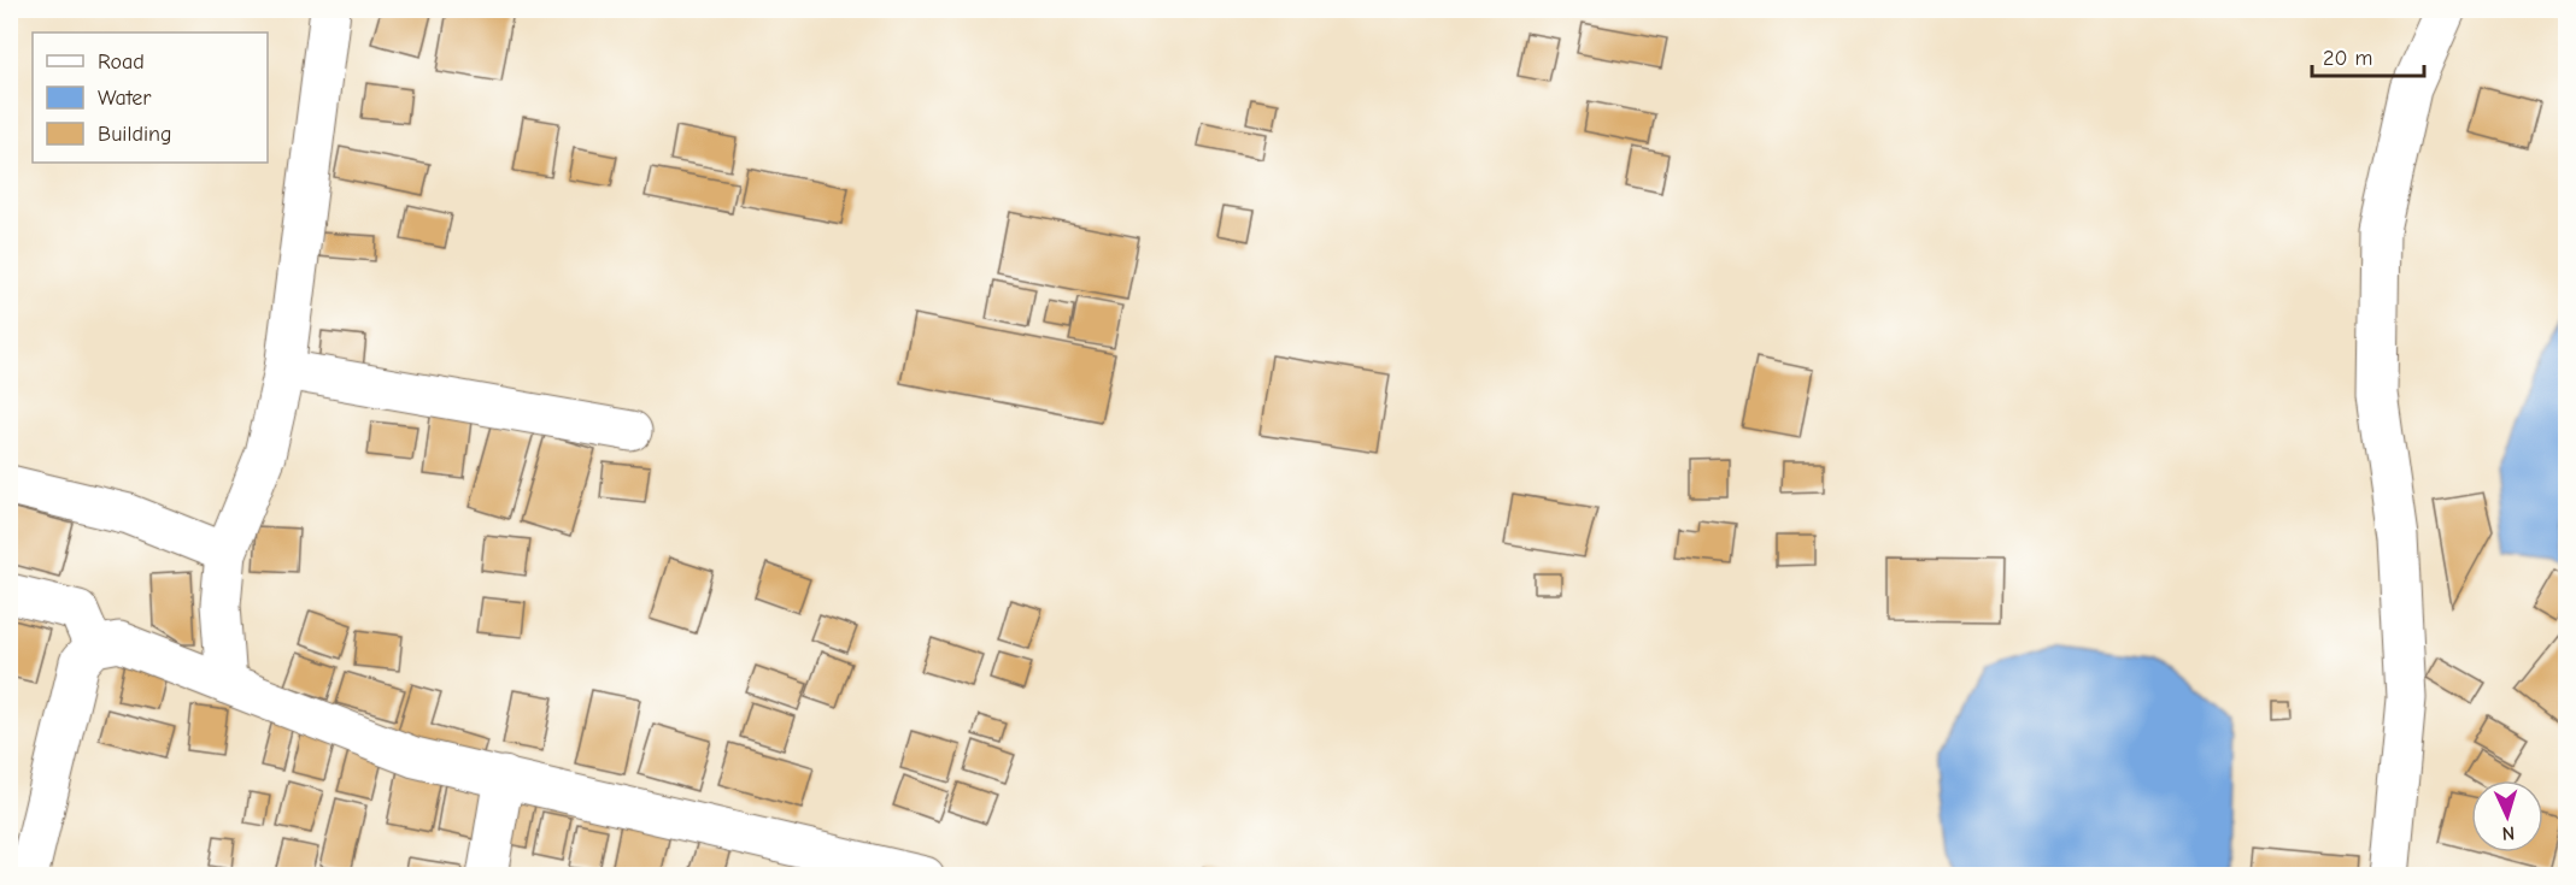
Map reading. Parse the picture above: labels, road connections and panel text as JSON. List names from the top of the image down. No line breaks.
{"legend":["Road","Water","Building"],"scale_bar":"20 m","north":"bottom"}
